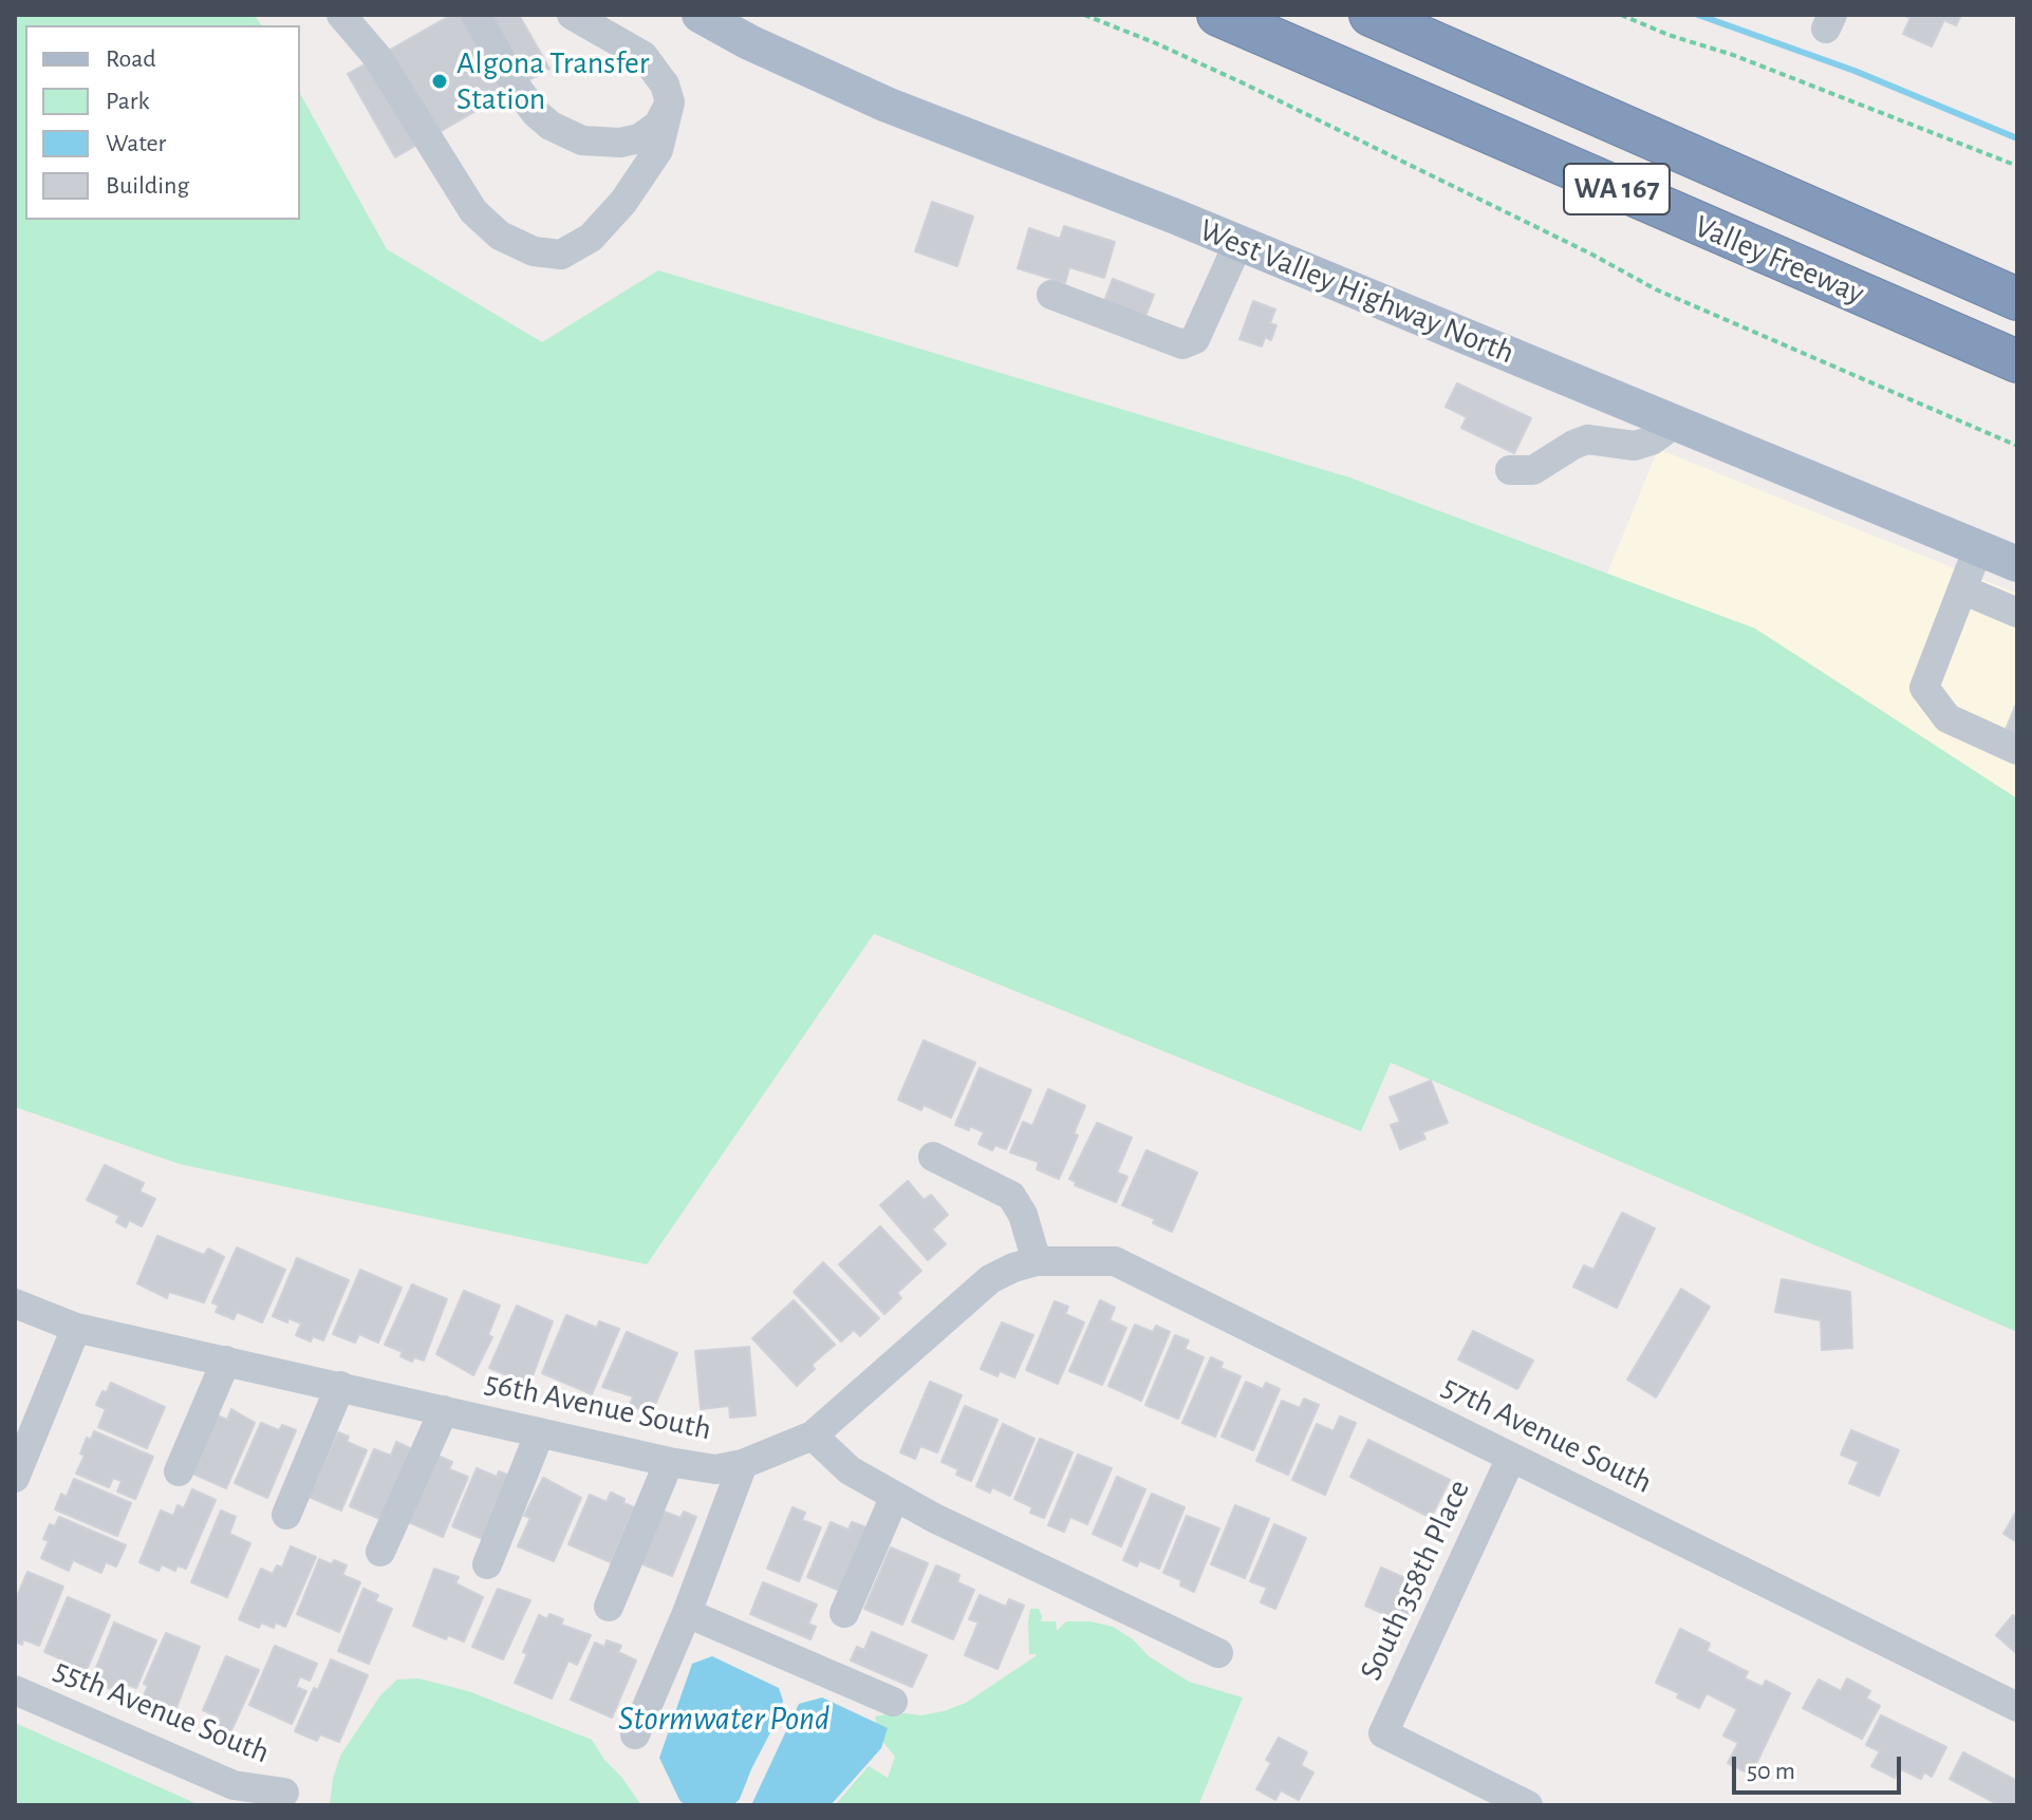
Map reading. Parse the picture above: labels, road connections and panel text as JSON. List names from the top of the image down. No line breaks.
{"streets":{"highway":["WA 167","Valley Freeway"],"main road":["West Valley Highway North"],"street":["56th Avenue South","57th Avenue South","South 358th Place","55th Avenue South"]},"crossings":[["56th Avenue South","57th Avenue South"],["57th Avenue South","South 358th Place"]],"water":["Stormwater Pond"],"places":["Algona Transfer Station"],"legend":["Road","Park","Water","Building"],"scale_bar":"50 m"}
